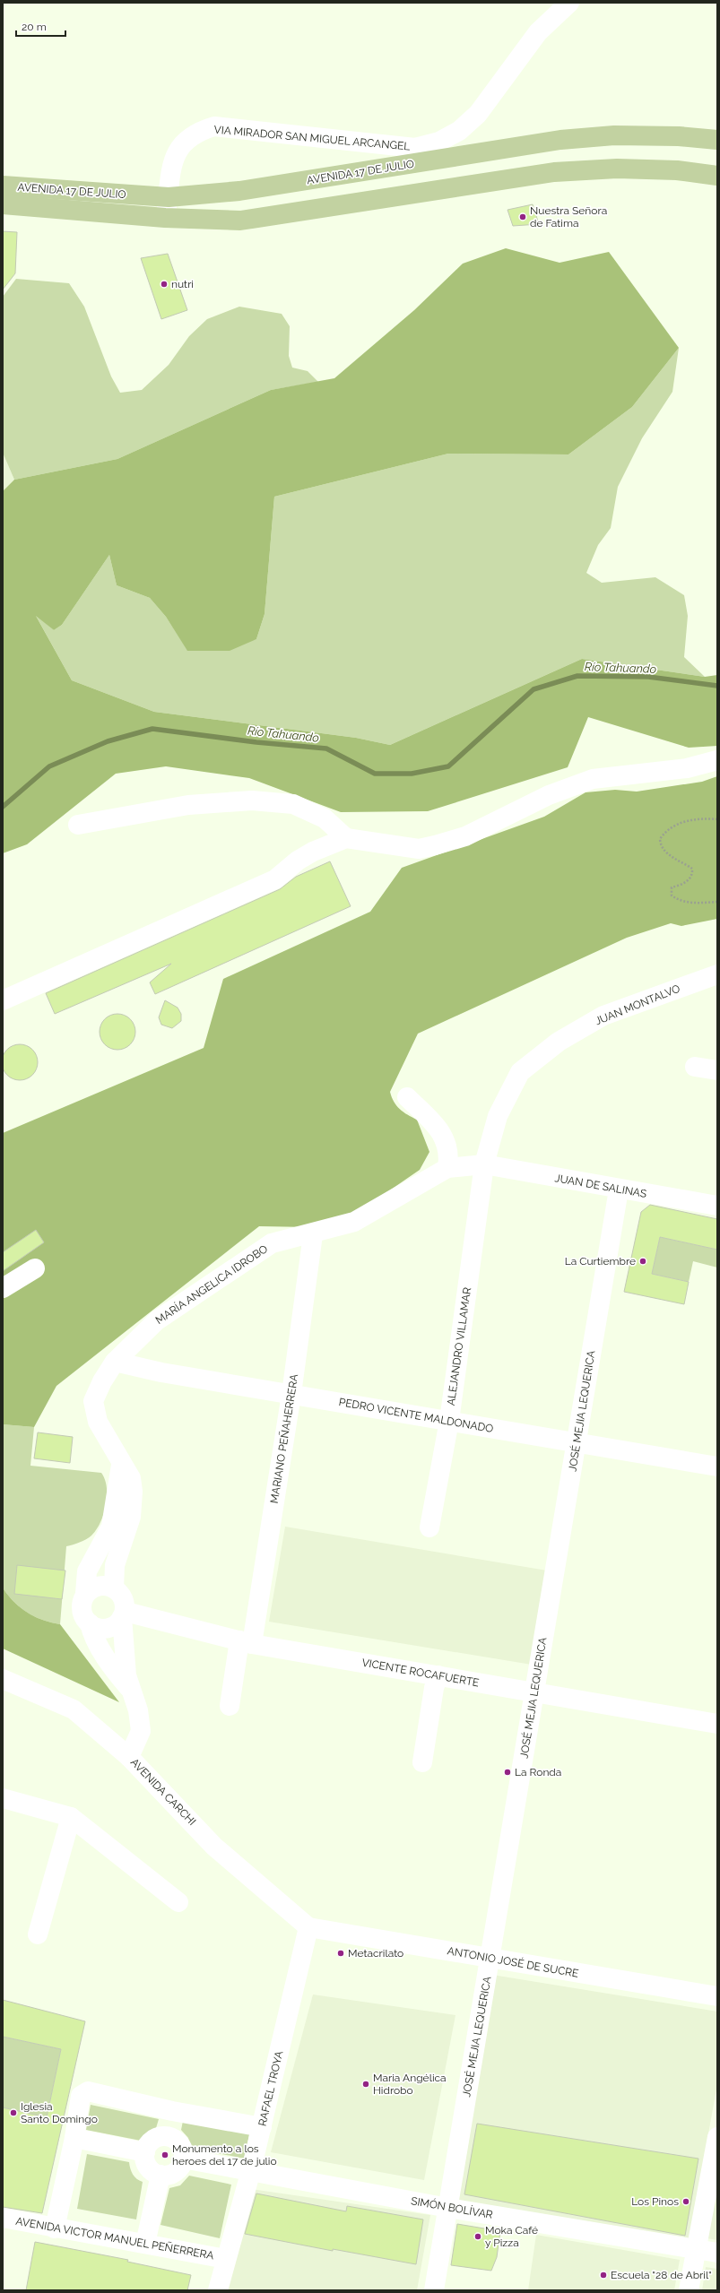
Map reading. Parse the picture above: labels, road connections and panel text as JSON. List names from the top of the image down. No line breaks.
{"streets":{"main road":["AVENIDA 17 DE JULIO"],"street":["VIA MIRADOR SAN MIGUEL ARCANGEL","JUAN MONTALVO","JUAN DE SALINAS","MARÍA ANGELICA IDROBO","ALEJANDRO VILLAMAR","JOSÉ MEJIA LEQUERICA","PEDRO VICENTE MALDONADO","MARIANO PEÑAHERRERA","VICENTE ROCAFUERTE","AVENIDA CARCHI","ANTONIO JOSÉ DE SUCRE","RAFAEL TROYA","SIMÓN BOLÍVAR","AVENIDA VICTOR MANUEL PEÑERRERA"]},"crossings":[["VIA MIRADOR SAN MIGUEL ARCANGEL","AVENIDA 17 DE JULIO"],["JUAN MONTALVO","JUAN DE SALINAS"],["JUAN MONTALVO","MARÍA ANGELICA IDROBO"],["JUAN MONTALVO","ALEJANDRO VILLAMAR"],["JUAN DE SALINAS","MARÍA ANGELICA IDROBO"],["JUAN DE SALINAS","ALEJANDRO VILLAMAR"],["JUAN DE SALINAS","JOSÉ MEJIA LEQUERICA"],["MARÍA ANGELICA IDROBO","ALEJANDRO VILLAMAR"],["MARÍA ANGELICA IDROBO","PEDRO VICENTE MALDONADO"],["MARÍA ANGELICA IDROBO","MARIANO PEÑAHERRERA"],["MARÍA ANGELICA IDROBO","VICENTE ROCAFUERTE"],["ALEJANDRO VILLAMAR","PEDRO VICENTE MALDONADO"],["JOSÉ MEJIA LEQUERICA","PEDRO VICENTE MALDONADO"],["JOSÉ MEJIA LEQUERICA","VICENTE ROCAFUERTE"],["JOSÉ MEJIA LEQUERICA","ANTONIO JOSÉ DE SUCRE"],["JOSÉ MEJIA LEQUERICA","SIMÓN BOLÍVAR"],["PEDRO VICENTE MALDONADO","MARIANO PEÑAHERRERA"],["MARIANO PEÑAHERRERA","VICENTE ROCAFUERTE"],["AVENIDA CARCHI","ANTONIO JOSÉ DE SUCRE"],["AVENIDA CARCHI","RAFAEL TROYA"],["ANTONIO JOSÉ DE SUCRE","RAFAEL TROYA"],["RAFAEL TROYA","SIMÓN BOLÍVAR"],["RAFAEL TROYA","AVENIDA VICTOR MANUEL PEÑERRERA"]],"water":["Río Tahuando"],"places":["Nuestra Señora de Fatima","nutri","La Curtiembre","La Ronda","Metacrilato","Maria Angélica Hidrobo","Iglesia Santo Domingo","Monumento a los heroes del 17 de julio","Los Pinos","Moka Café y Pizza","Escuela \"28 de Abril\""],"scale_bar":"20 m"}
